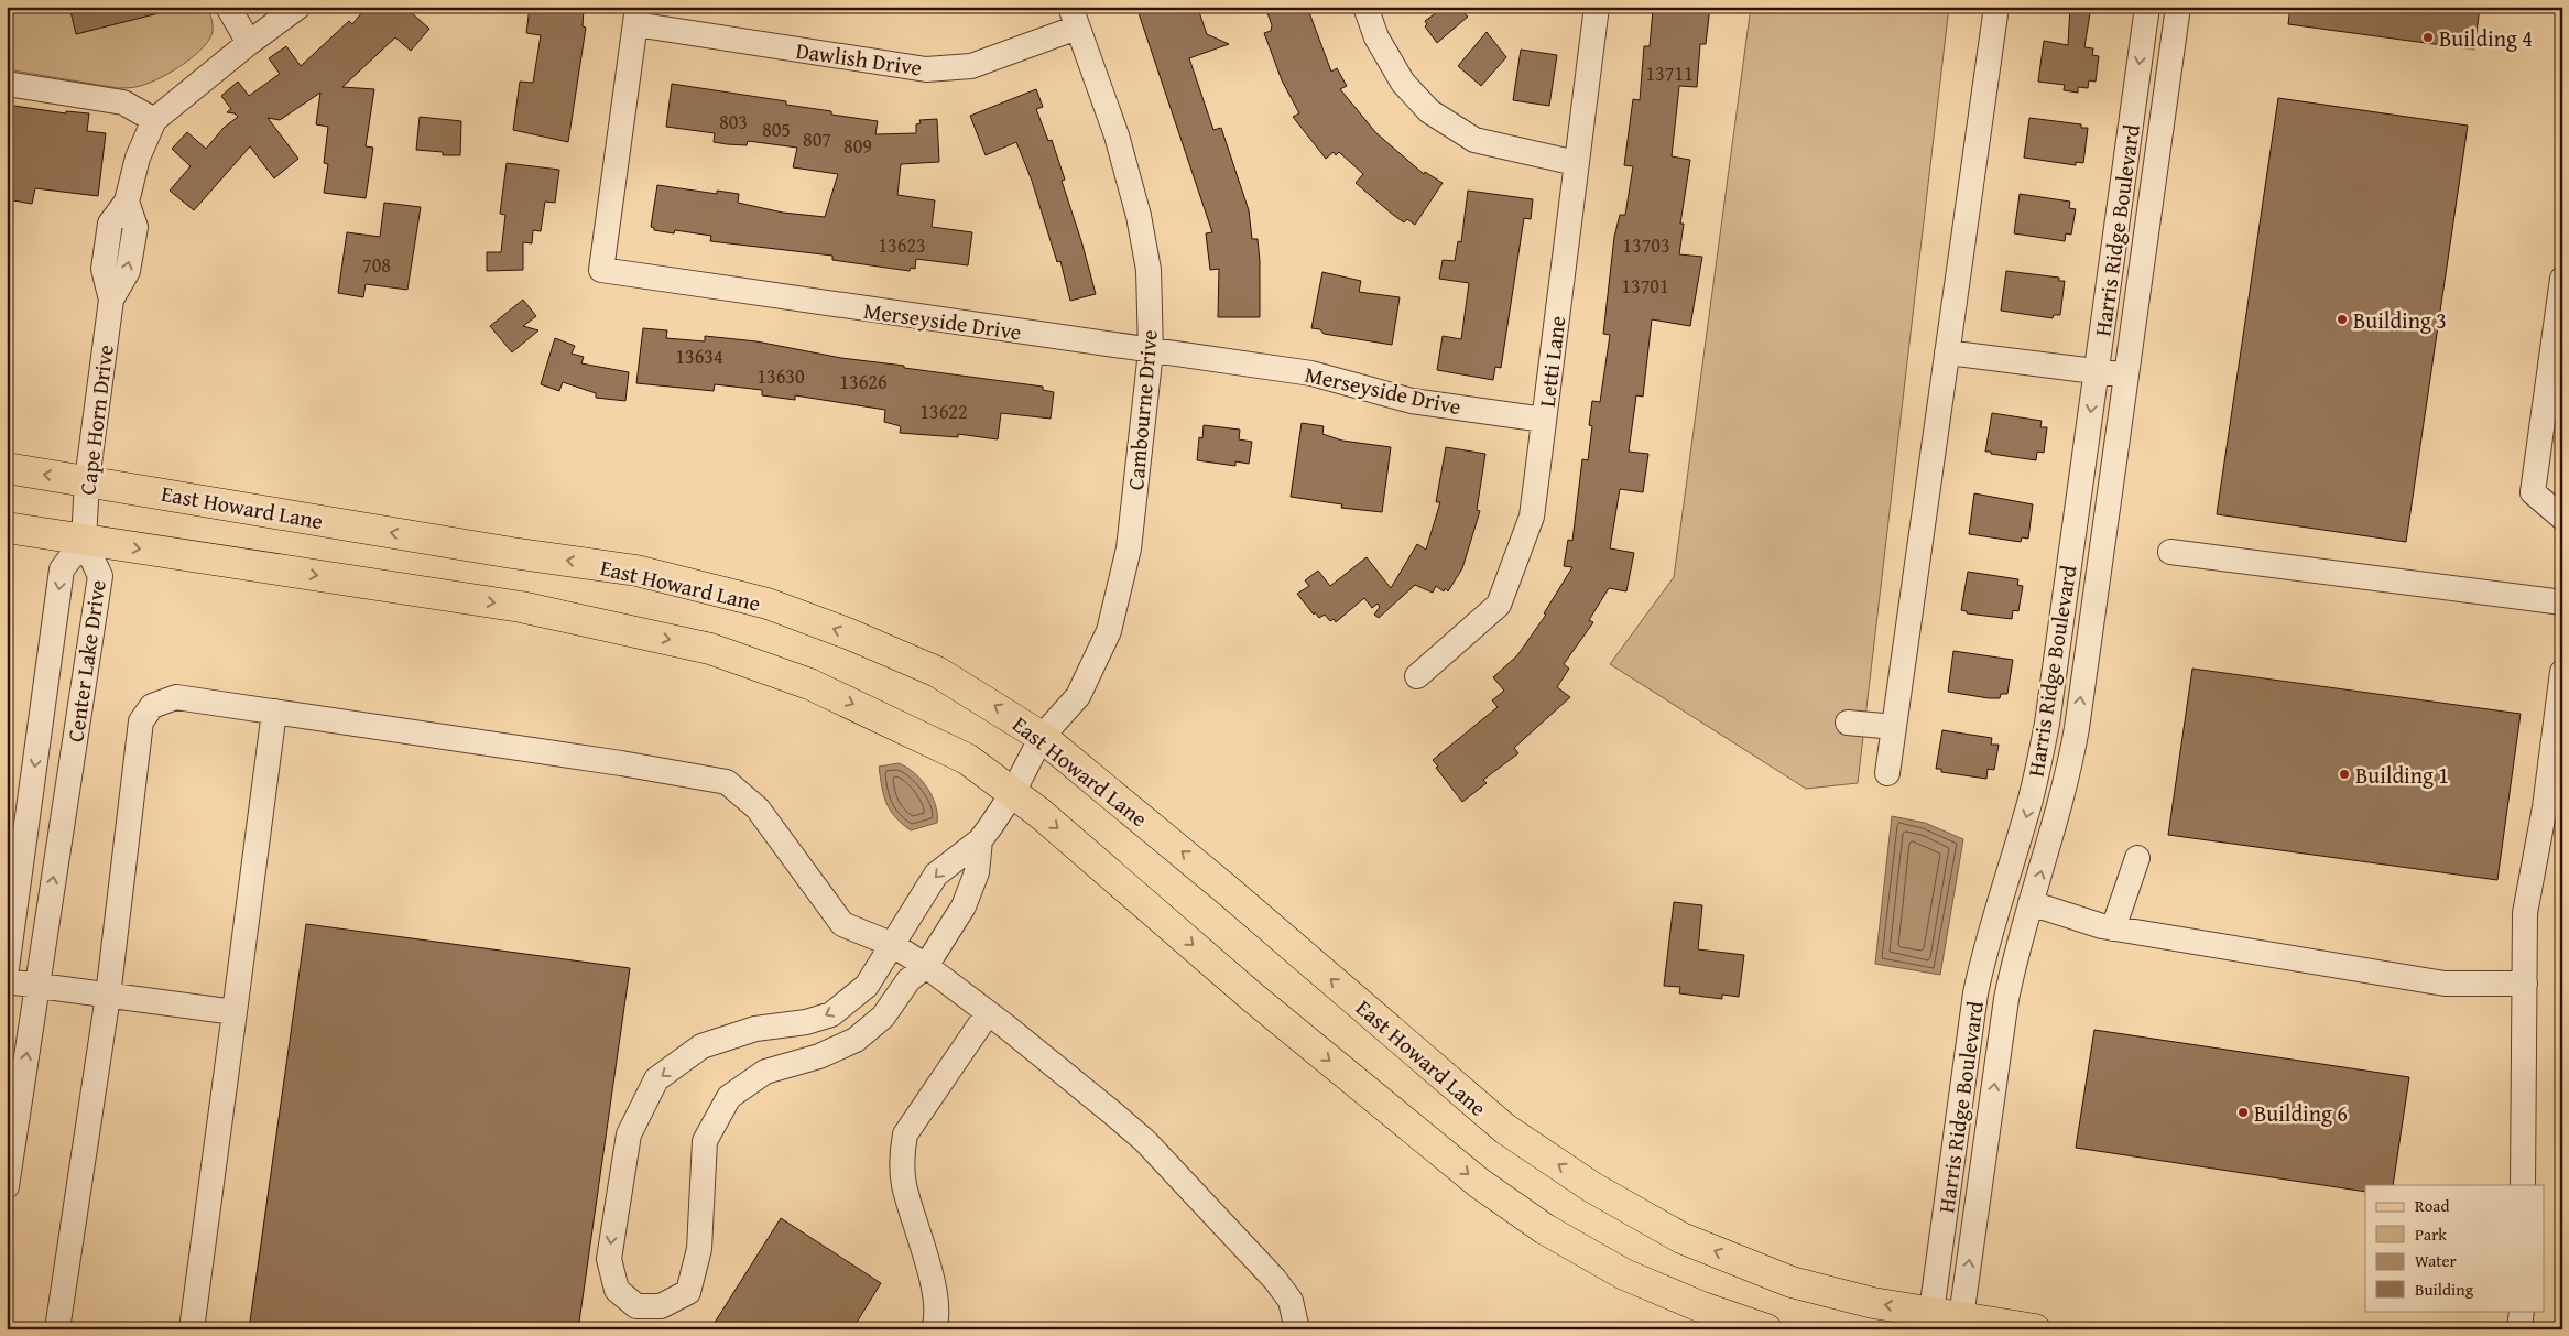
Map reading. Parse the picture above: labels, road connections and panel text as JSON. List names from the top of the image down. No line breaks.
{"streets":{"main road":["East Howard Lane"],"street":["Dawlish Drive","Harris Ridge Boulevard","Merseyside Drive","Letti Lane","Cambourne Drive","Cape Horn Drive","Center Lake Drive"]},"crossings":[["Dawlish Drive","Merseyside Drive"],["Dawlish Drive","Cambourne Drive"],["Harris Ridge Boulevard","East Howard Lane"],["Merseyside Drive","Letti Lane"],["Merseyside Drive","Cambourne Drive"],["Cambourne Drive","East Howard Lane"],["Cape Horn Drive","East Howard Lane"],["Cape Horn Drive","Center Lake Drive"]],"places":["Building 4","Building 3","Building 1","Building 6"],"house_numbers":["13711","803","805","807","809","13623","13703","708","13701","13634","13630","13626","13622"],"legend":["Road","Park","Water","Building"]}
